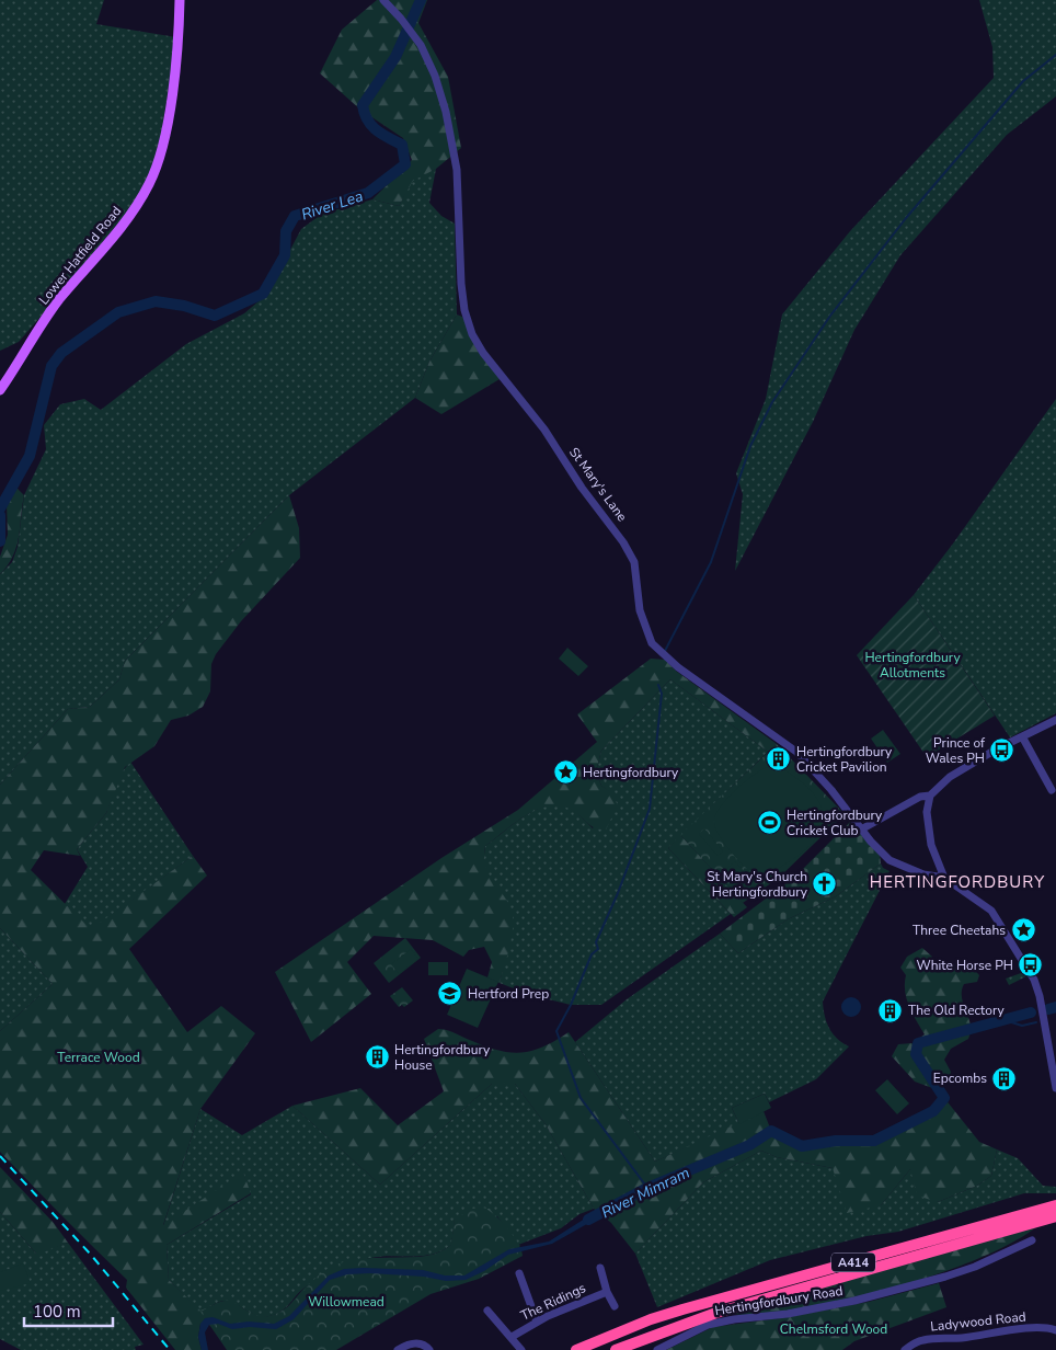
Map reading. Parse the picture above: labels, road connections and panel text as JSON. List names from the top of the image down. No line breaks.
{"streets":{"highway":["A414"],"main road":["Lower Hatfield Road"],"street":["St Mary's Lane","Hertingfordbury Road","The Ridings","Ladywood Road"]},"districts":["HERTINGFORDBURY"],"water":["River Lea","River Mimram"],"parks":["Hertingfordbury Allotments","Terrace Wood","Willowmead","Chelmsford Wood"],"places":{"bus stop":["Prince of Wales PH","White Horse PH"],"building":["Hertingfordbury Cricket Pavilion","The Old Rectory","Hertingfordbury House","Epcombs"],"place":["Hertingfordbury","Three Cheetahs"],"sports":["Hertingfordbury Cricket Club"],"church":["St Mary's Church Hertingfordbury"],"school or university":["Hertford Prep"]},"scale_bar":"100 m"}
